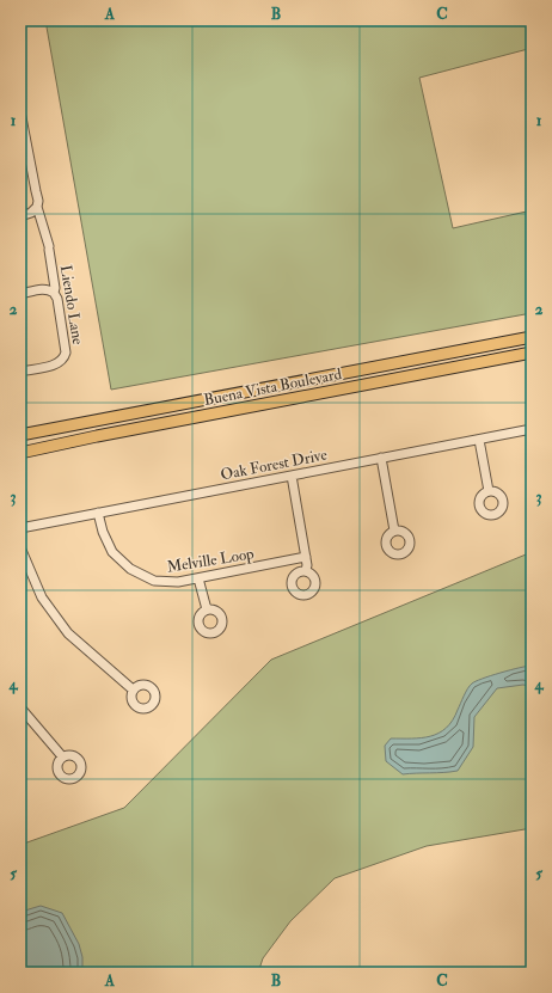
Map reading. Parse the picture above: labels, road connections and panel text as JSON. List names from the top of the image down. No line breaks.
{"streets":{"main road":["Buena Vista Boulevard"],"street":["Liendo Lane","Oak Forest Drive","Melville Loop"]},"crossings":[["Oak Forest Drive","Melville Loop"]],"grid":{"columns":["A","B","C"],"rows":["1","2","3","4","5"]}}
